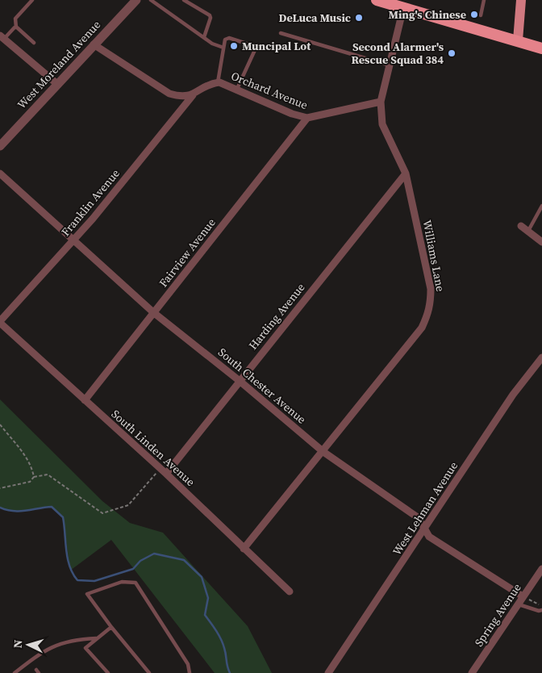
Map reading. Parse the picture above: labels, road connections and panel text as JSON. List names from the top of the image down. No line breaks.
{"streets":{"street":["West Moreland Avenue","Orchard Avenue","Franklin Avenue","Fairview Avenue","Williams Lane","Harding Avenue","South Chester Avenue","South Linden Avenue","West Lehman Avenue","Spring Avenue"]},"crossings":[["Orchard Avenue","Franklin Avenue"],["Orchard Avenue","Fairview Avenue"],["Orchard Avenue","Williams Lane"],["Franklin Avenue","South Chester Avenue"],["Franklin Avenue","South Linden Avenue"],["Fairview Avenue","South Chester Avenue"],["Fairview Avenue","South Linden Avenue"],["Williams Lane","Harding Avenue"],["Williams Lane","South Chester Avenue"],["Williams Lane","South Linden Avenue"],["Harding Avenue","South Chester Avenue"],["Harding Avenue","South Linden Avenue"],["South Chester Avenue","West Lehman Avenue"],["South Chester Avenue","Spring Avenue"]],"places":["Ming's Chinese","DeLuca Music","Muncipal Lot","Second Alarmer's Rescue Squad 384"],"north":"left"}
